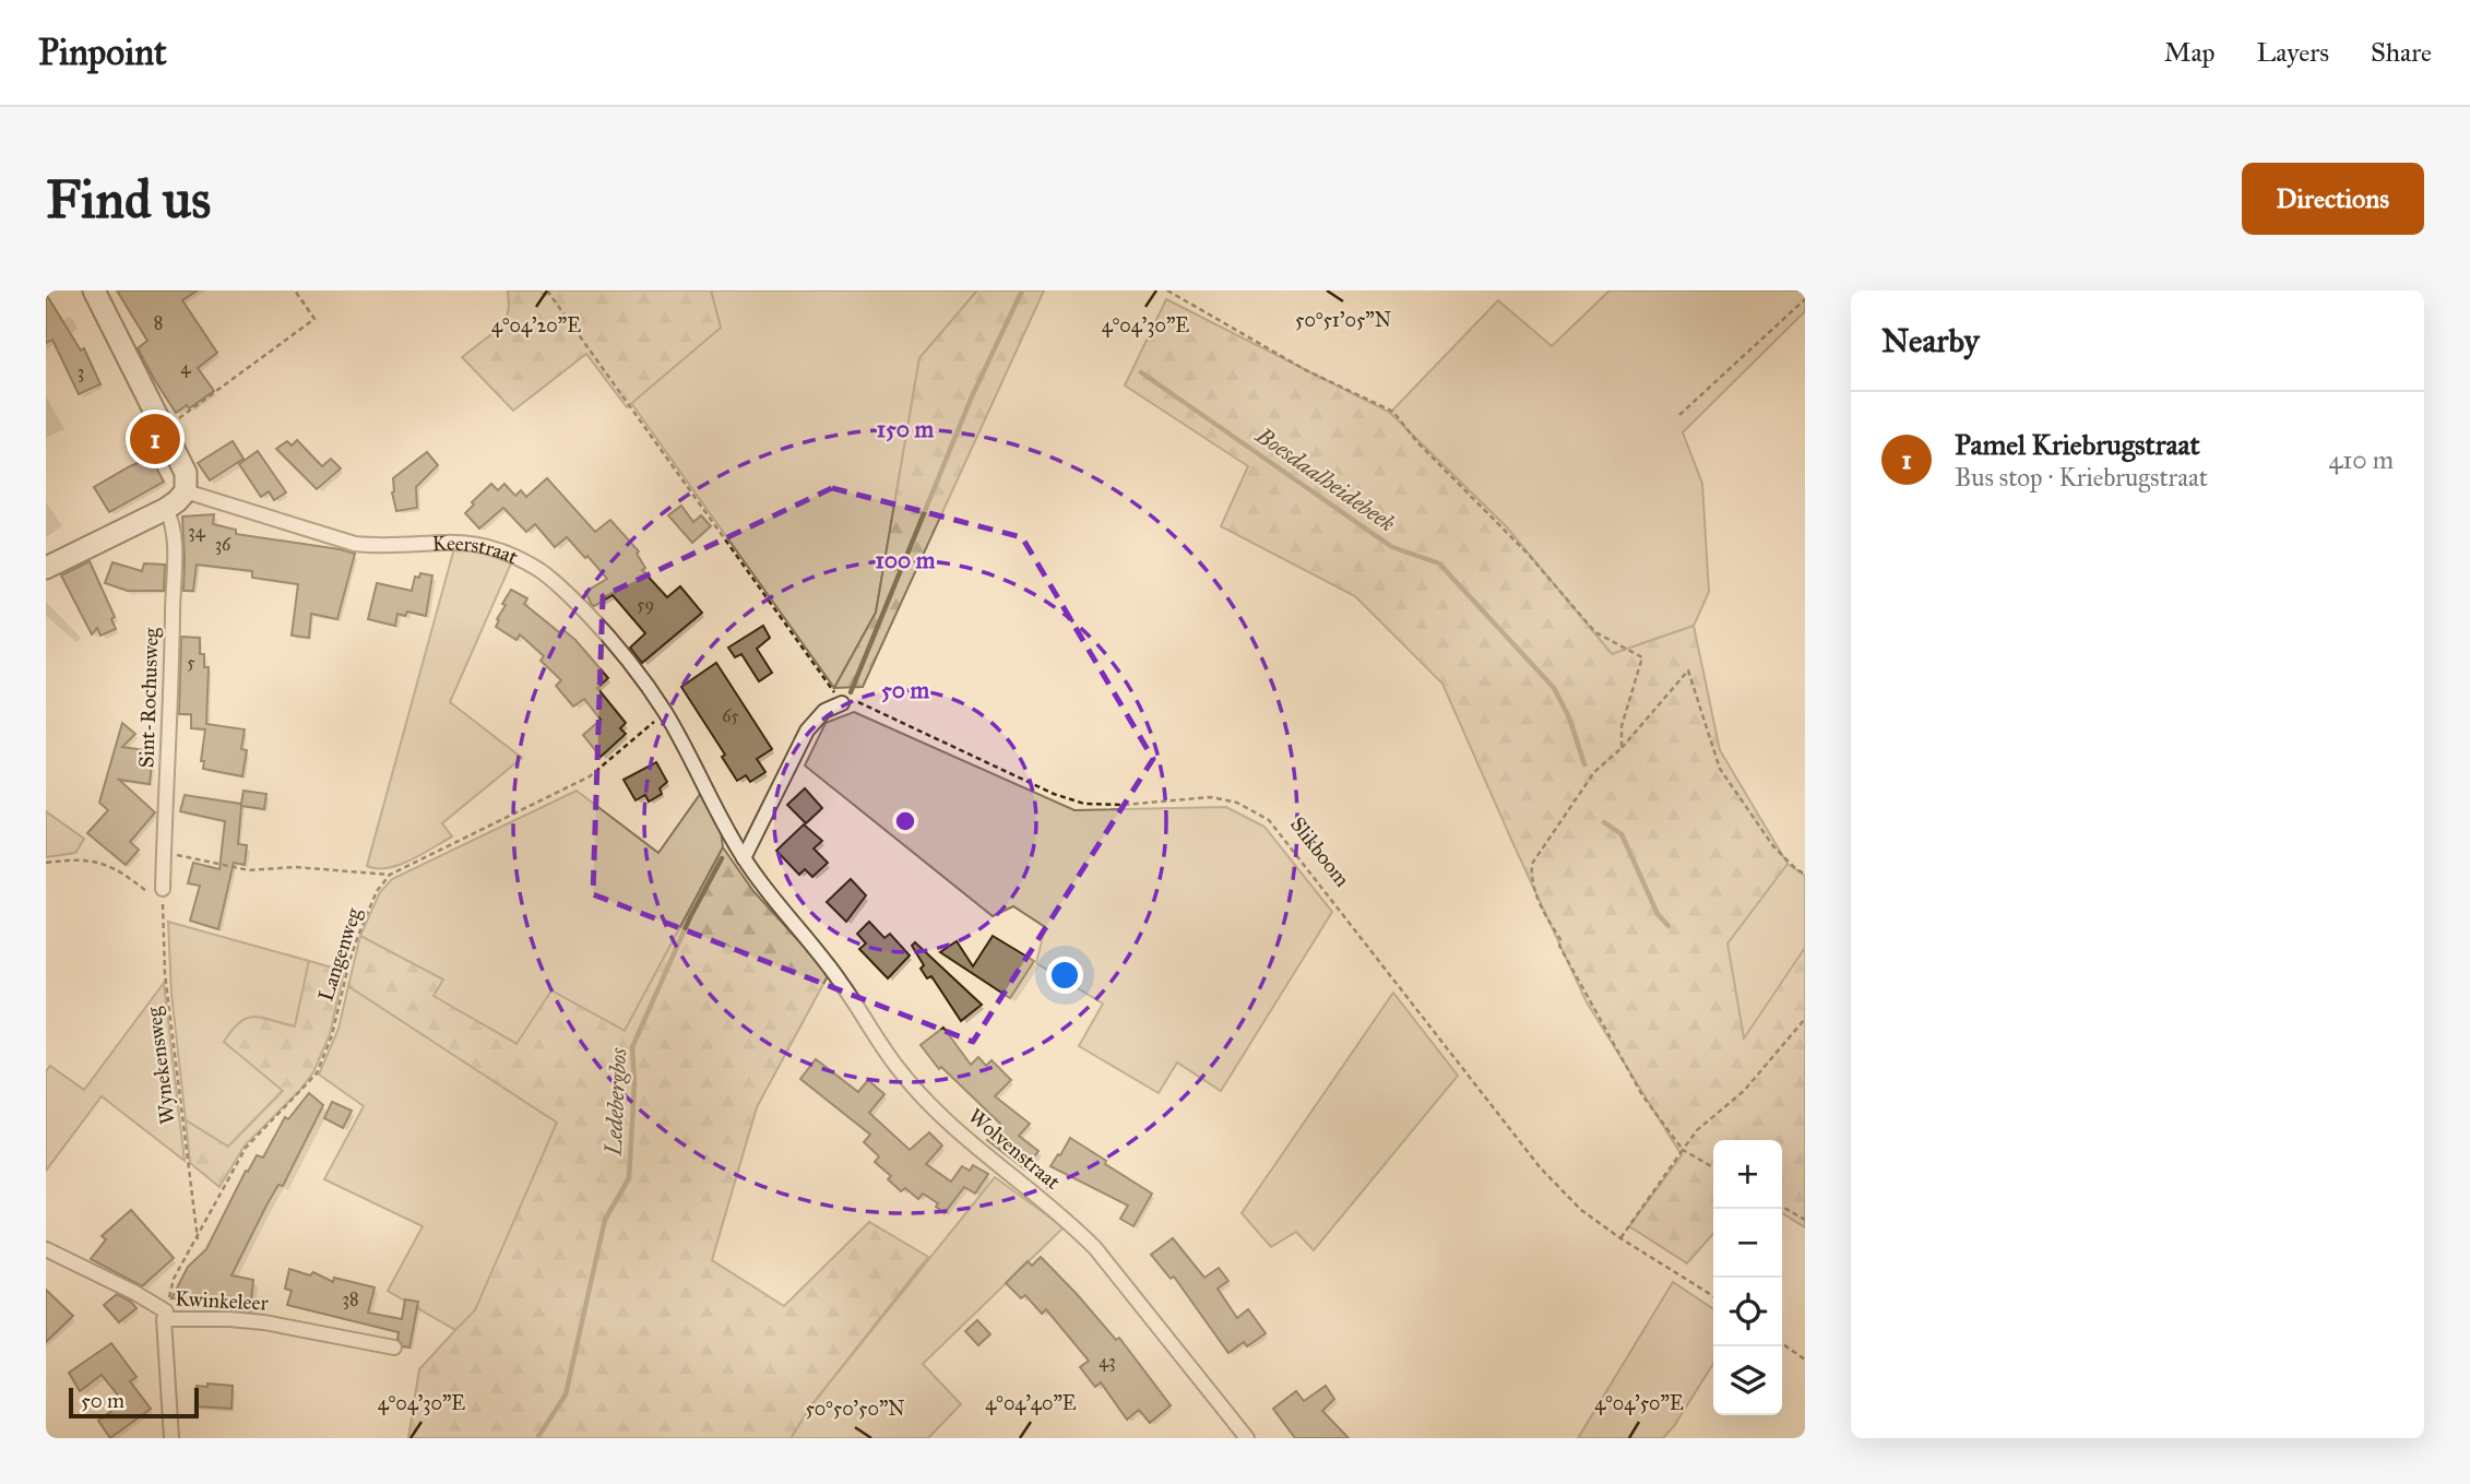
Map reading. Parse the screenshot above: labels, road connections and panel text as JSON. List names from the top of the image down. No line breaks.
{"streets":{"street":["Keerstraat","Sint-Rochusweg","Wolvenstraat","Kwinkeleer"],"path":["Slikboom","Langenweg","Wynekensweg"]},"crossings":[["Keerstraat","Wolvenstraat"],["Sint-Rochusweg","Wynekensweg"],["Langenweg","Wynekensweg"],["Langenweg","Kwinkeleer"]],"water":["Boesdaalheidebeek","Ledebergbos"],"house_numbers":["8","4","3","34","36","59","5","65","38","43"],"scale_bar":"50 m","page":{"header":"Pinpoint","nav":["Map","Layers","Share"],"buttons":"Directions","title":"Find us","heading":"Nearby","list":[{"mark":"1","name":"Pamel Kriebrugstraat","note":"Bus stop · Kriebrugstraat","value":"410 m"}],"pins":"1","map_buttons":["+","−"],"scale":"50 m"},"coordinates":["50°51'05\"N","4°04'20\"E","4°04'30\"E","4°04'40\"E","4°04'50\"E","50°50'50\"N"],"rings":["150 m","100 m","50 m"]}
